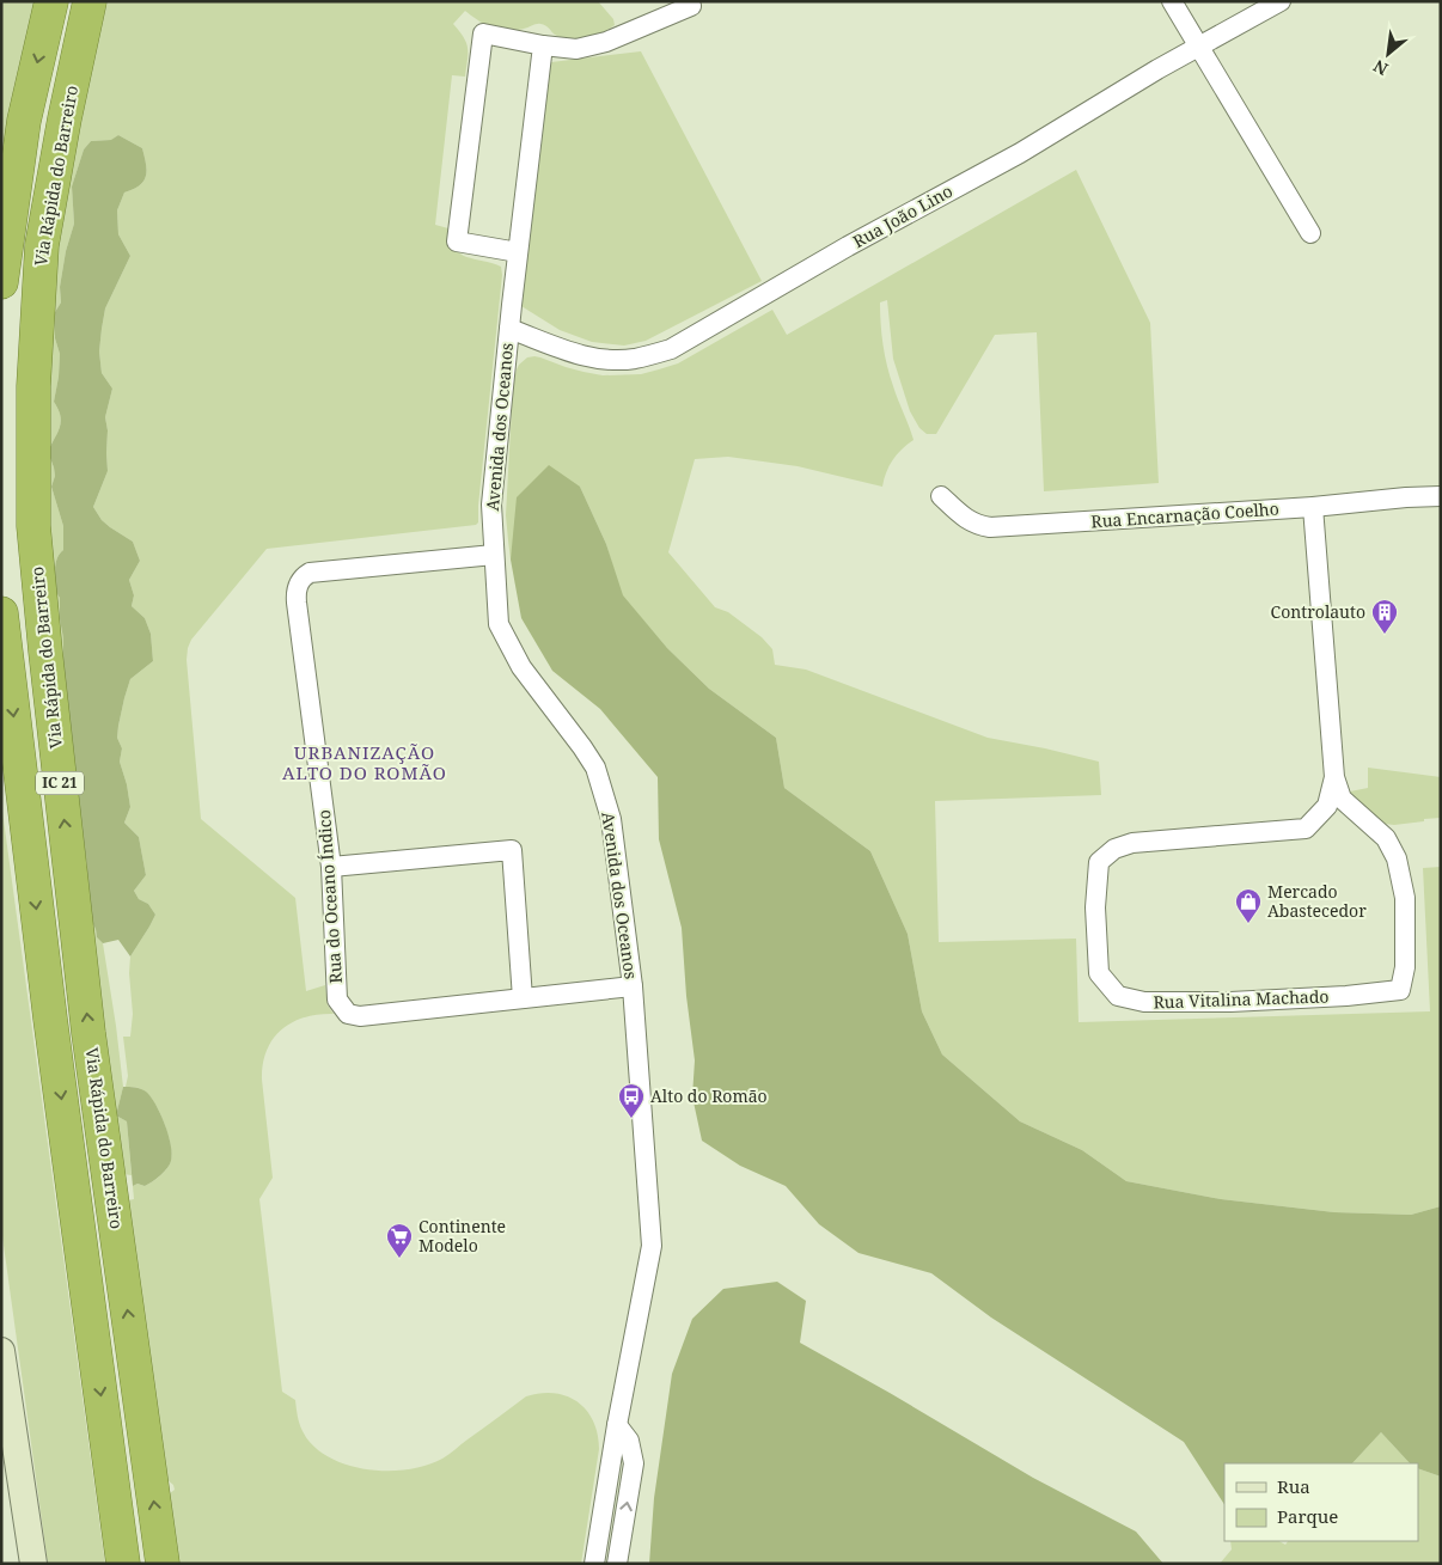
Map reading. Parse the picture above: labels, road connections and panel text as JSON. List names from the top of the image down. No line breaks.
{"streets":{"highway":["Via Rápida do Barreiro","IC 21"],"street":["Rua João Lino","Avenida dos Oceanos","Rua Encarnação Coelho","Rua do Oceano Índico","Rua Vitalina Machado"]},"crossings":[["Rua João Lino","Avenida dos Oceanos"],["Avenida dos Oceanos","Rua do Oceano Índico"],["Rua Encarnação Coelho","Rua Vitalina Machado"]],"districts":["URBANIZAÇÃO ALTO DO ROMÃO"],"places":{"building":["Controlauto"],"shop":["Mercado Abastecedor"],"bus stop":["Alto do Romão"],"supermarket":["Continente Modelo"]},"legend":["Rua","Parque"],"north":"bottom left"}
